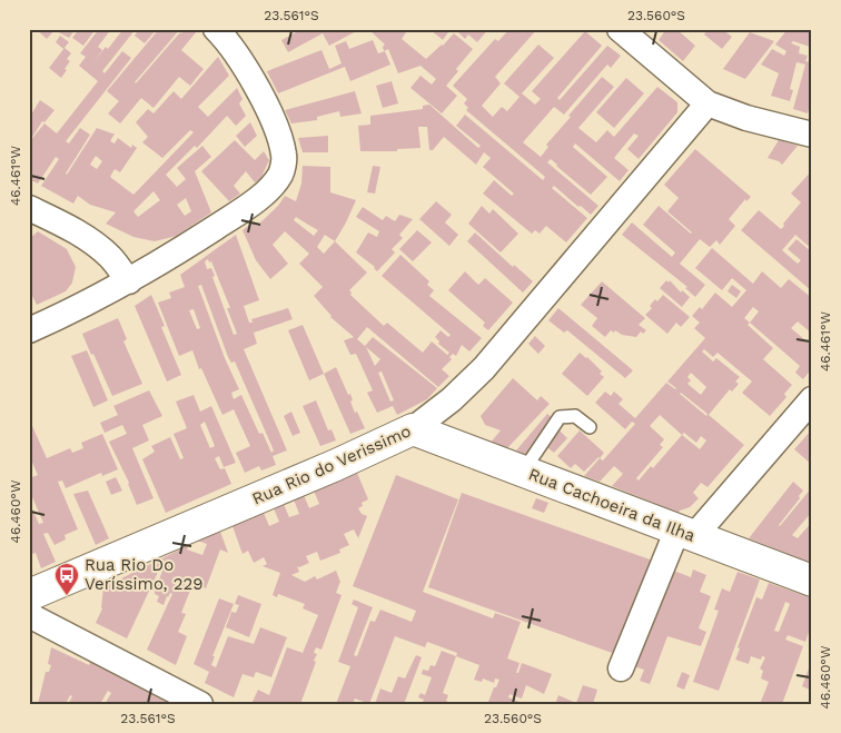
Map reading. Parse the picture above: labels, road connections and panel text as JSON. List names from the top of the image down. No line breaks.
{"streets":{"street":["Rua Rio do Verissimo","Rua Cachoeira da Ilha"]},"crossings":[["Rua Rio do Verissimo","Rua Cachoeira da Ilha"]],"places":{"bus stop":["Rua Rio Do Veríssimo, 229"]},"coordinates":["23.561°S","23.560°S","46.461°W","46.460°W"]}
